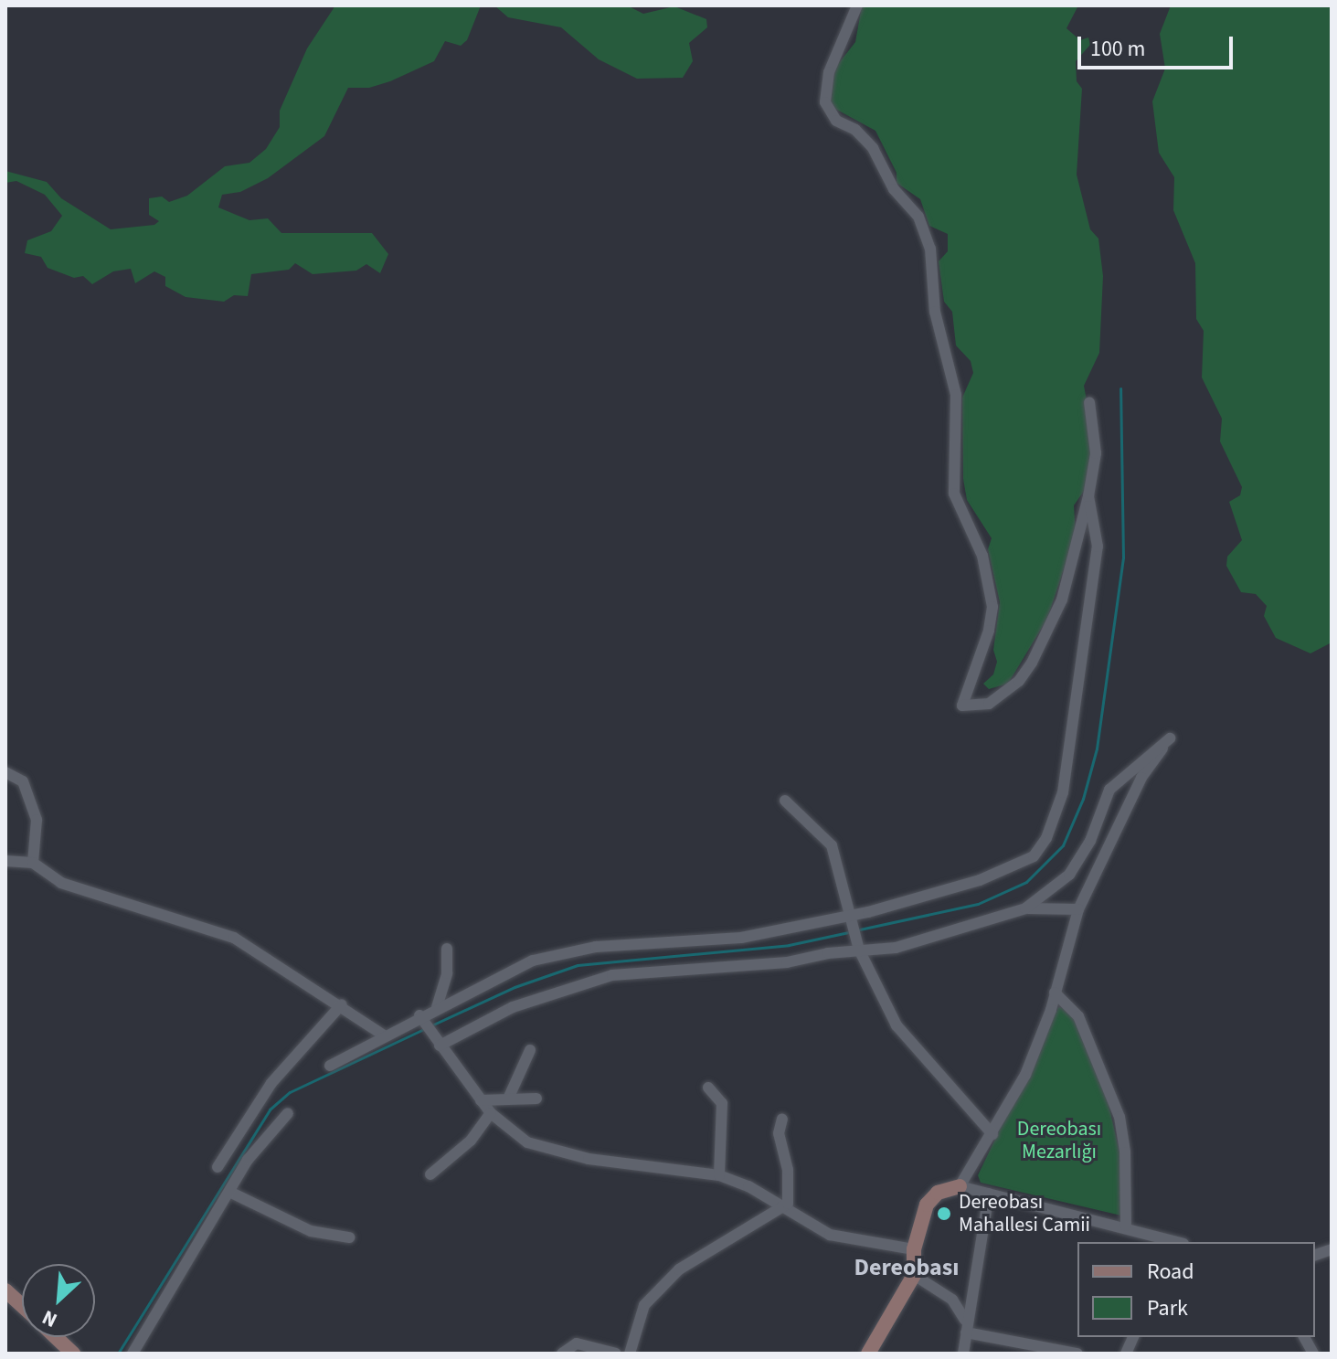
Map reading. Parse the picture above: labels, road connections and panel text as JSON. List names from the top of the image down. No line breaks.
{"districts":["Dereobası"],"parks":["Dereobası Mezarlığı"],"places":["Dereobası Mahallesi Camii"],"legend":["Road","Park"],"scale_bar":"100 m","north":"bottom left"}
